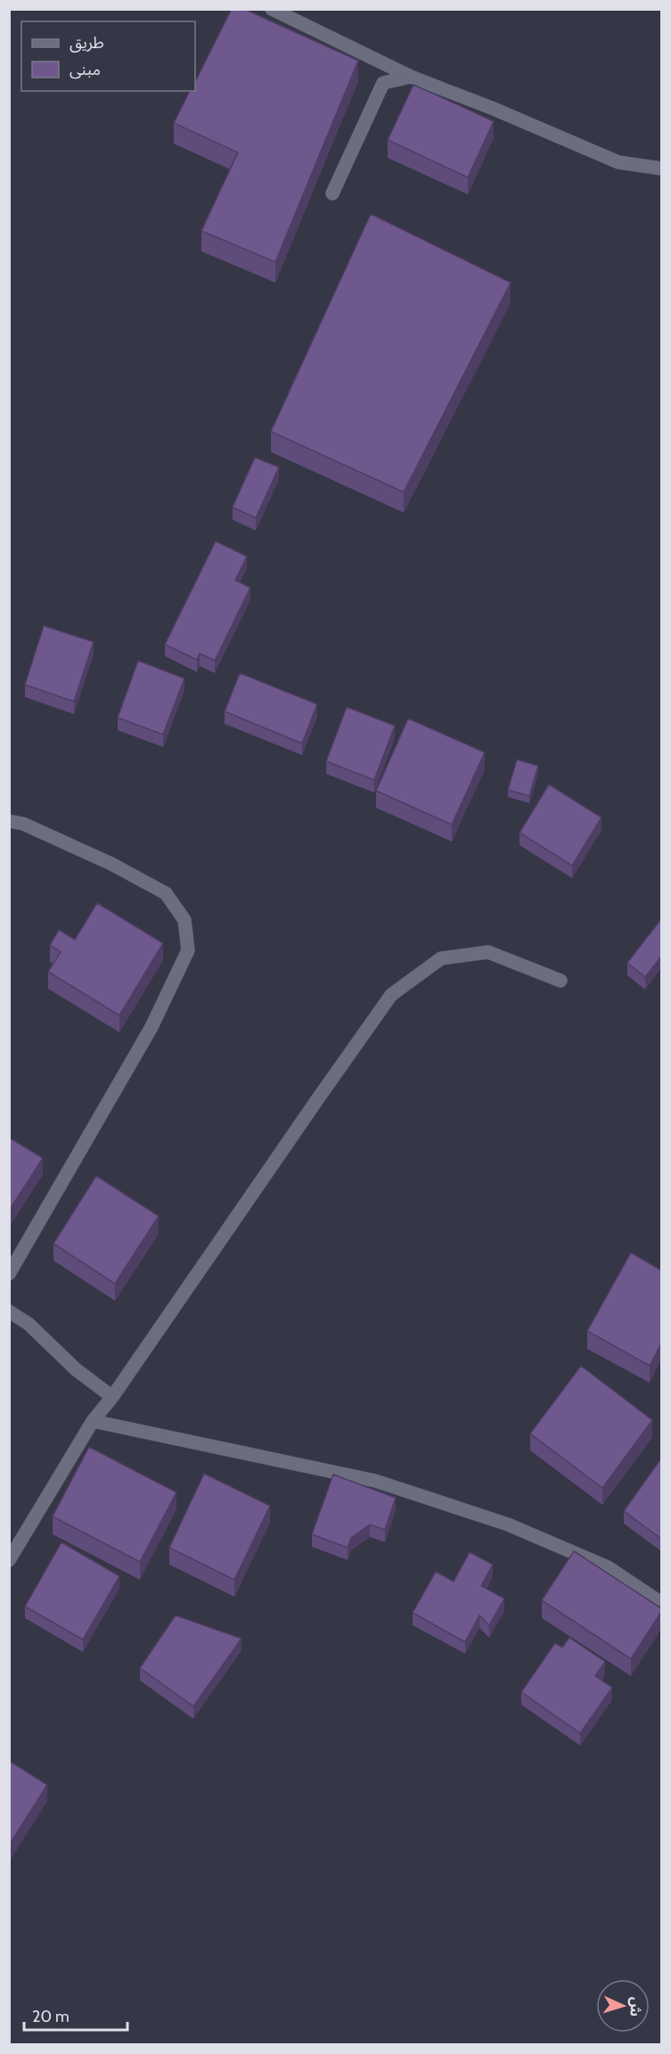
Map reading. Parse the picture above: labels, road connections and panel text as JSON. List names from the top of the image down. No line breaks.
{"legend":["طريق","مبنى"],"scale_bar":"20 m","north":"right"}
